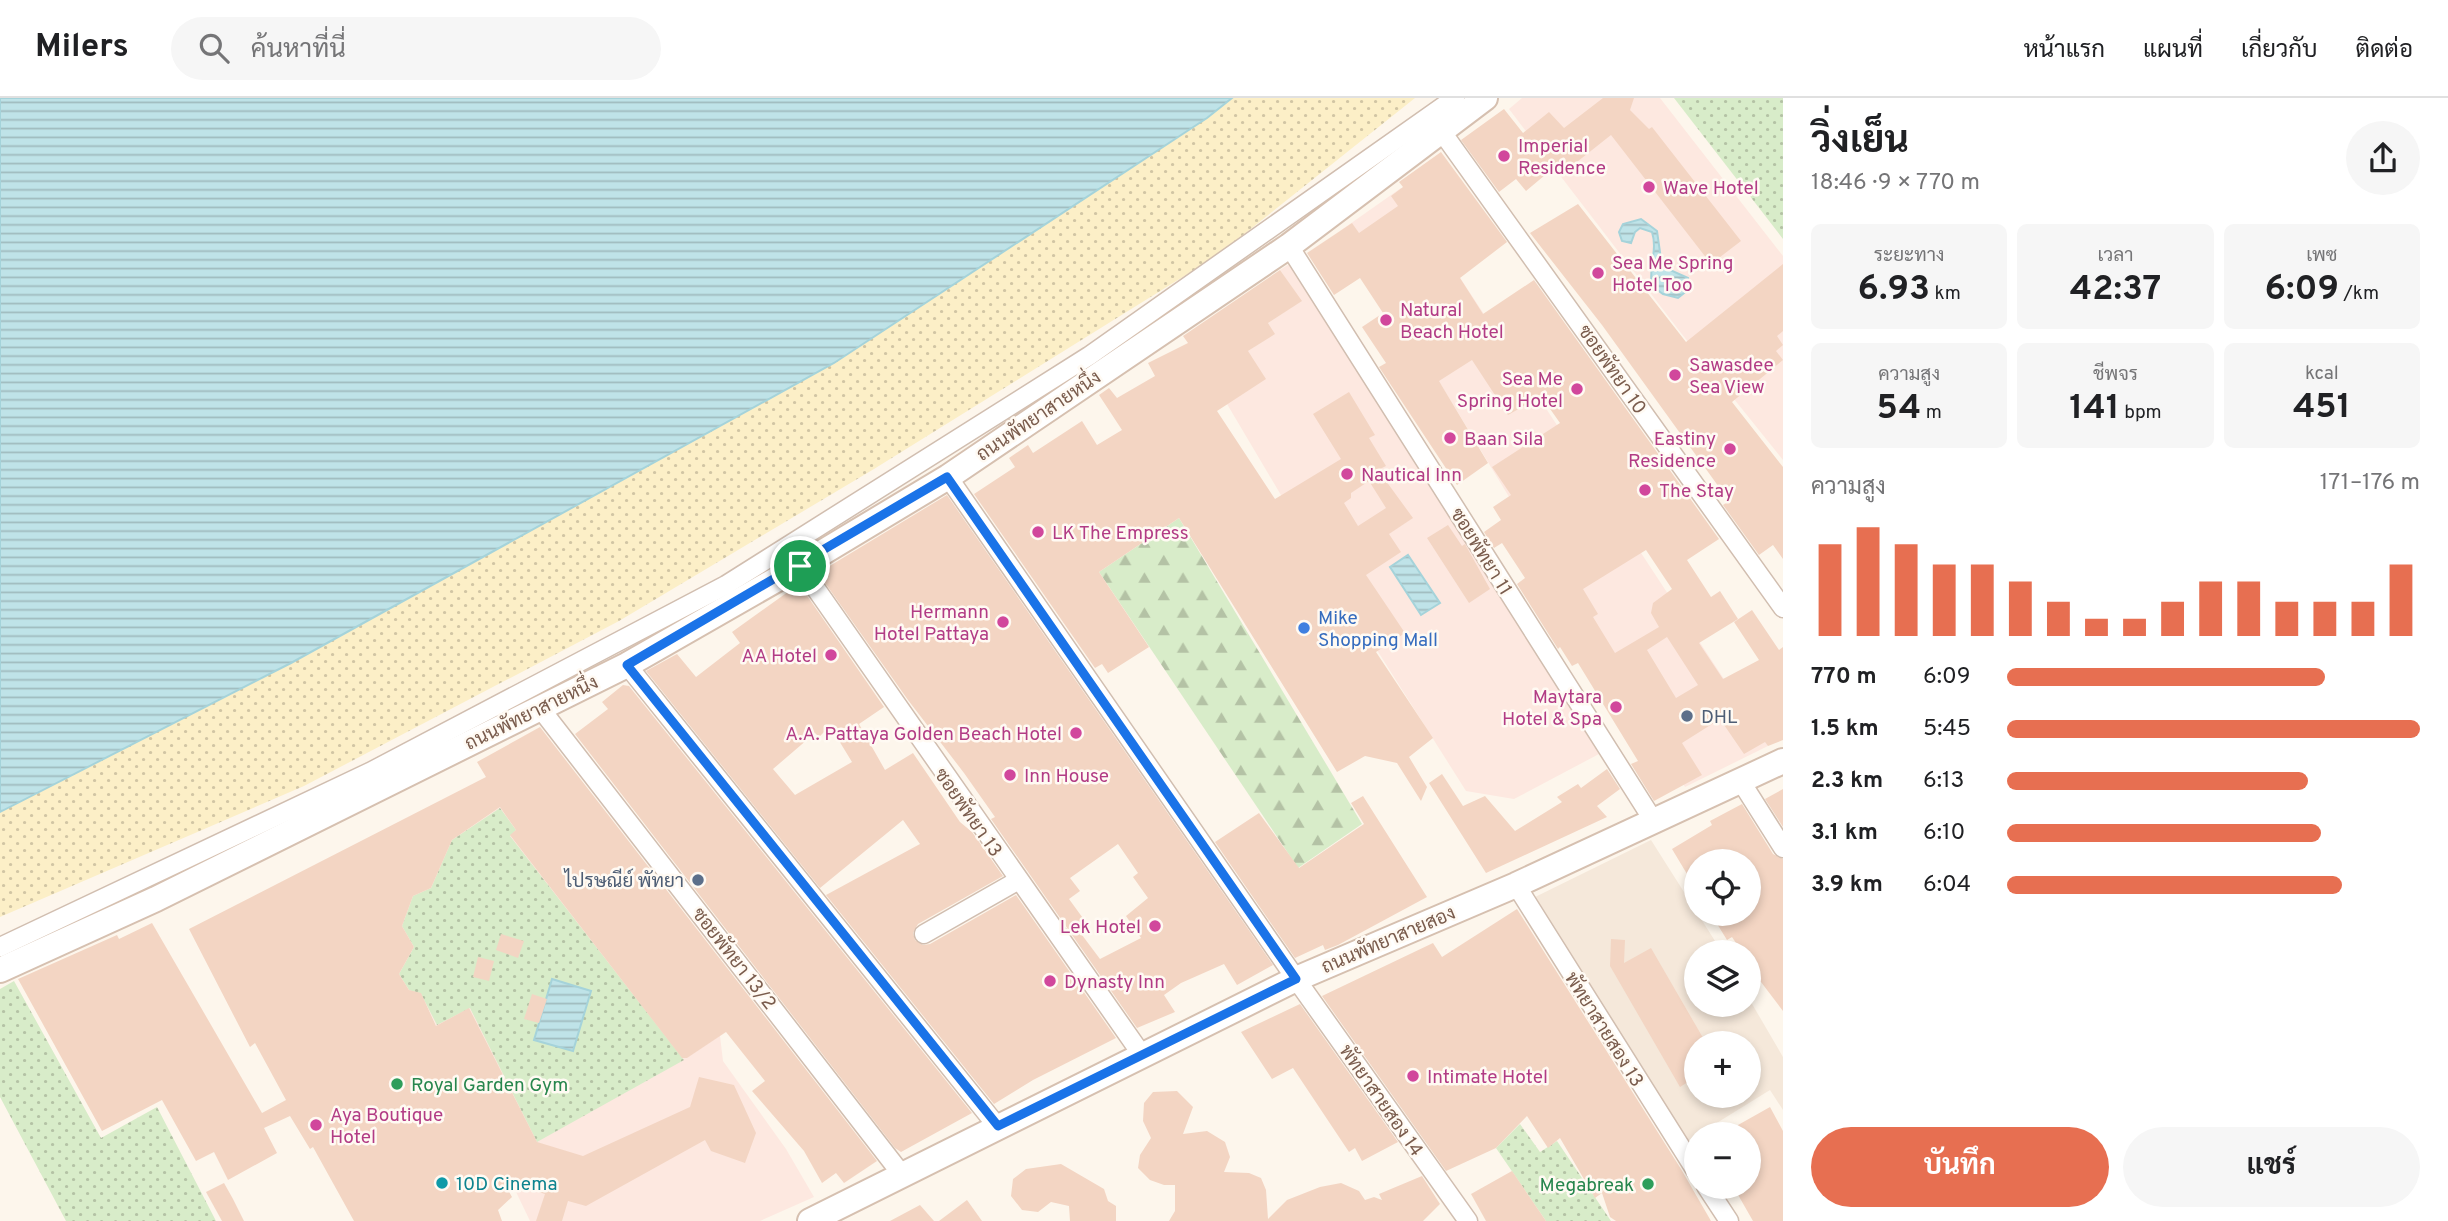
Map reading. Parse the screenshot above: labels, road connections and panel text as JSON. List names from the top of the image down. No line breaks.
{"streets":{"main road":["ถนนพัทยาสายหนึ่ง","ถนนพัทยาสายสอง"],"street":["ซอยพัทยา 10","ซอยพัทยา 11","ซอยพัทยา 13","ซอยพัทยา 13/2","พัทยาสายสอง 13","พัทยาสายสอง 14"]},"crossings":[["ซอยพัทยา 10","ถนนพัทยาสายหนึ่ง"],["ถนนพัทยาสายหนึ่ง","ซอยพัทยา 11"],["ถนนพัทยาสายหนึ่ง","ซอยพัทยา 13"],["ถนนพัทยาสายหนึ่ง","ซอยพัทยา 13/2"],["ถนนพัทยาสายหนึ่ง","พัทยาสายสอง 14"],["ซอยพัทยา 11","ถนนพัทยาสายสอง"],["ซอยพัทยา 13","ถนนพัทยาสายสอง"],["ถนนพัทยาสายสอง","ซอยพัทยา 13/2"],["ถนนพัทยาสายสอง","พัทยาสายสอง 13"],["ถนนพัทยาสายสอง","พัทยาสายสอง 14"]],"places":["Imperial Residence","Wave Hotel","Sea Me Spring Hotel Too","Natural Beach Hotel","Sawasdee Sea View","Sea Me Spring Hotel","Baan Sila","Eastiny Residence","Nautical Inn","The Stay","LK The Empress","Hermann Hotel Pattaya","Mike Shopping Mall","AA Hotel","Maytara Hotel & Spa","DHL","A.A. Pattaya Golden Beach Hotel","Inn House","ไปรษณีย์ พัทยา","Lek Hotel","Dynasty Inn","Intimate Hotel","Royal Garden Gym","Aya Boutique Hotel","10D Cinema","Megabreak"],"page":{"header":"Milers","search":"ค้นหาที่นี่","nav":["หน้าแรก","แผนที่","เกี่ยวกับ","ติดต่อ"],"heading":["วิ่งเย็น","18:46 · 9 × 770 m"],"stats":[["ระยะทาง","6.93 km"],["เวลา","42:37"],["เพซ","6:09 /km"],["ความสูง","54 m"],["ชีพจร","141 bpm"],["kcal","451"]],"chart":["ความสูง","171–176 m"],"list":[{"name":"770 m","note":"6:09"},{"name":"1.5 km","note":"5:45"},{"name":"2.3 km","note":"6:13"},{"name":"3.1 km","note":"6:10"},{"name":"3.9 km","note":"6:04"}],"map_buttons":["+","−"],"buttons":["บันทึก","แชร์"]}}
